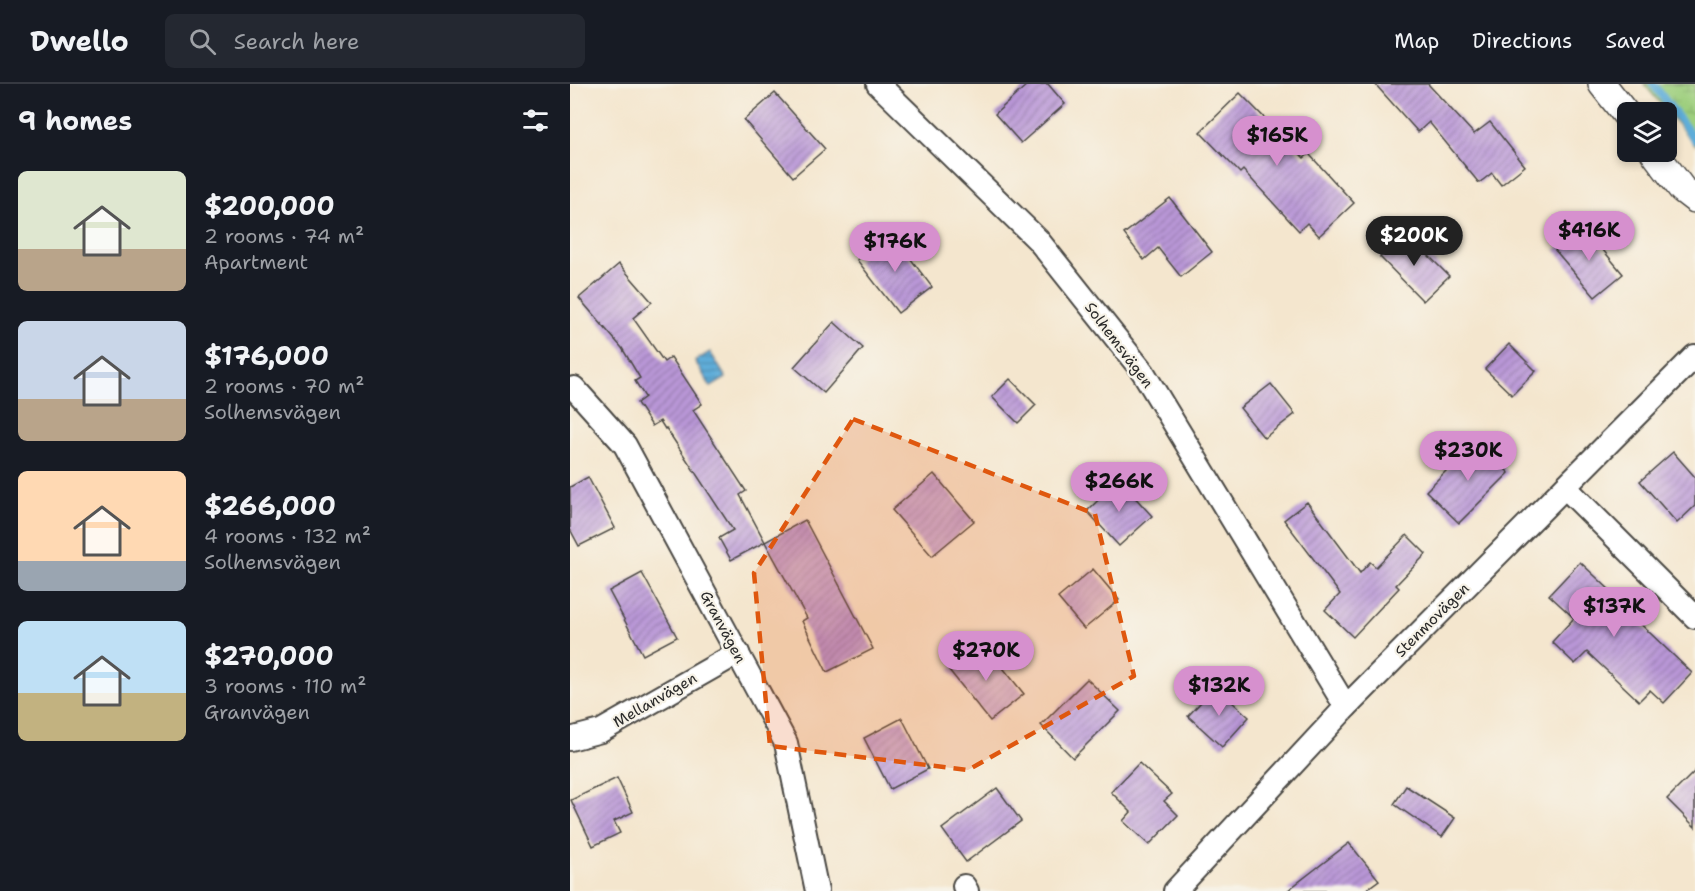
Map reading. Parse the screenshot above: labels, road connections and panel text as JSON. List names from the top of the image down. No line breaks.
{"streets":{"street":["Solhemsvägen","Stenmovägen","Granvägen","Mellanvägen"]},"crossings":[["Solhemsvägen","Stenmovägen"],["Granvägen","Mellanvägen"]],"page":{"header":"Dwello","search":"Search here","nav":["Map","Directions","Saved"],"heading":"9 homes","price":["$165K","$416K","$200K","$176K","$230K","$266K","$137K","$270K","$132K"],"list":[{"name":"$200,000","note":"2 rooms · 74 m² · Apartment"},{"name":"$176,000","note":"2 rooms · 70 m² · Solhemsvägen"},{"name":"$266,000","note":"4 rooms · 132 m² · Solhemsvägen"},{"name":"$270,000","note":"3 rooms · 110 m² · Granvägen"}]}}
